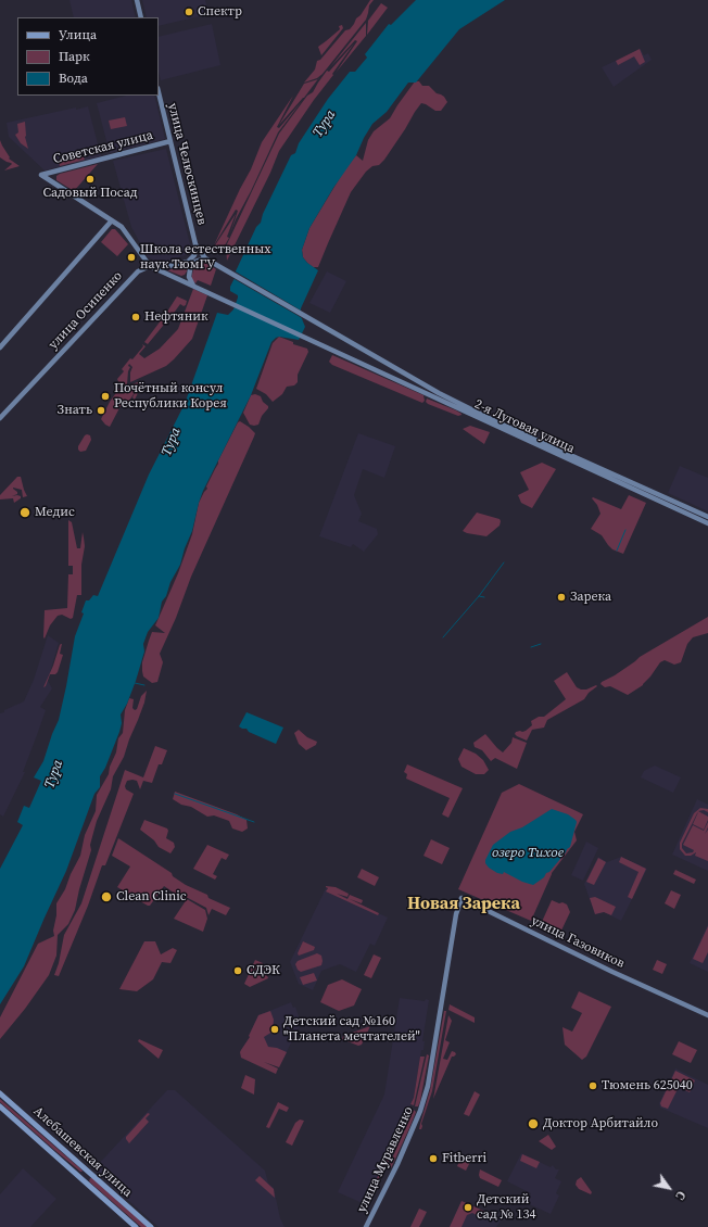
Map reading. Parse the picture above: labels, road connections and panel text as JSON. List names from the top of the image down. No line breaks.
{"streets":{"main road":["Советская улица","улица Челюскинцев","улица Осипенко","2-я Луговая улица","улица Газовиков","Алебашевская улица","улица Муравленко"]},"crossings":[["Советская улица","улица Челюскинцев"],["улица Осипенко","2-я Луговая улица"],["улица Газовиков","улица Муравленко"]],"districts":["Новая Зарека"],"water":["Тура","озеро Тихое"],"places":["Спектр","Садовый Посад","Школа естественных наук ТюмГУ","Нефтяник","Почётный консул Республики Корея","Знать","Медис","Зарека","Clean Clinic","СДЭК","Детский сад №160 \"Планета мечтателей\"","Тюмень 625040","Доктор Арбитайло","Fitberri","Детский сад № 134"],"legend":["Улица","Парк","Вода"],"north":"bottom right"}
